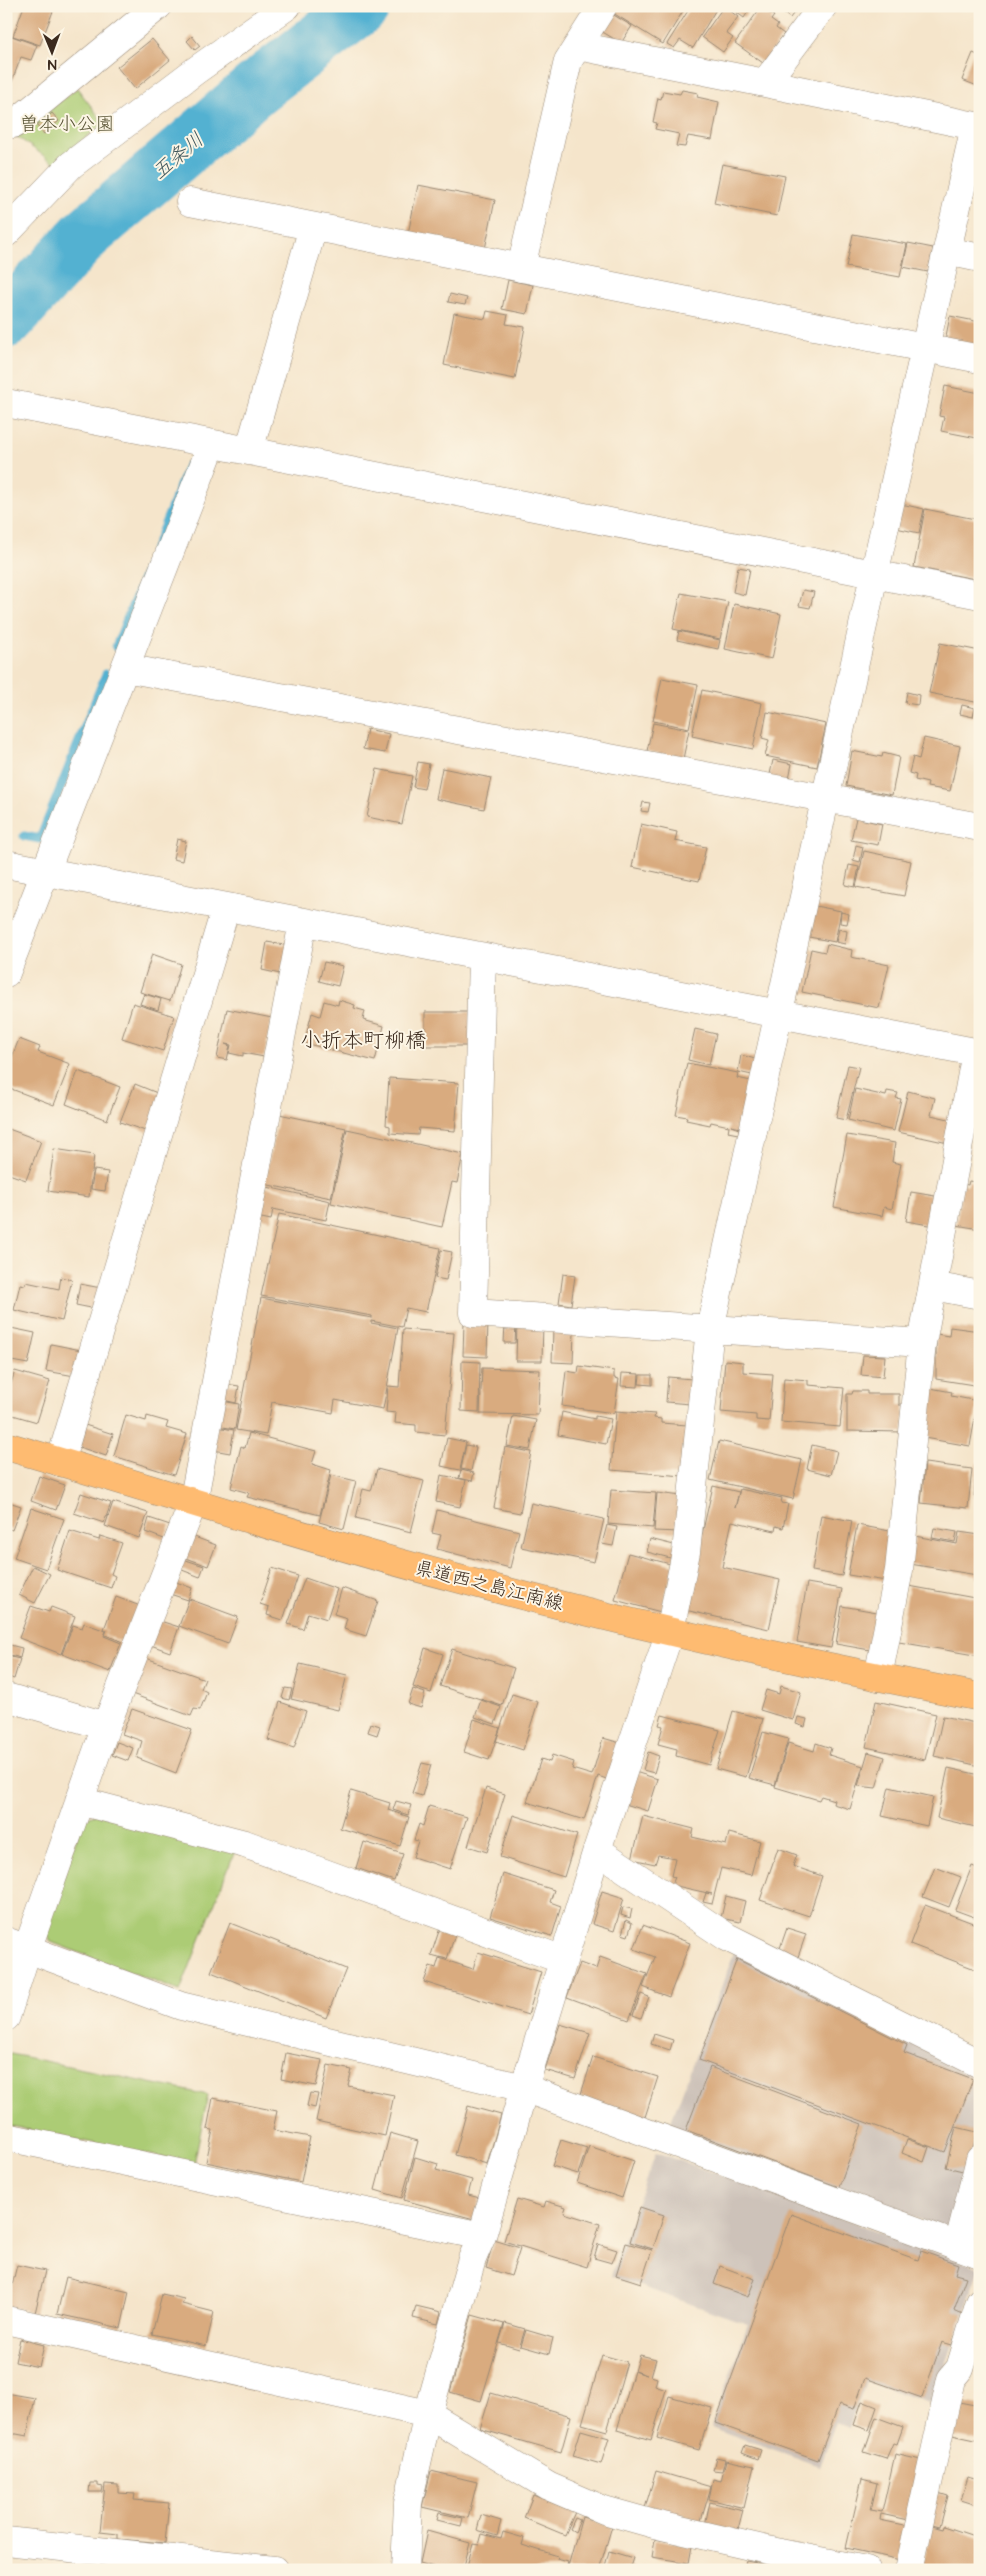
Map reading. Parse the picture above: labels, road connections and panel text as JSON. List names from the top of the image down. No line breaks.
{"streets":{"main road":["県道西之島江南線"]},"districts":["小折本町柳橋"],"water":["五条川"],"parks":["曽本小公園"],"north":"bottom"}
